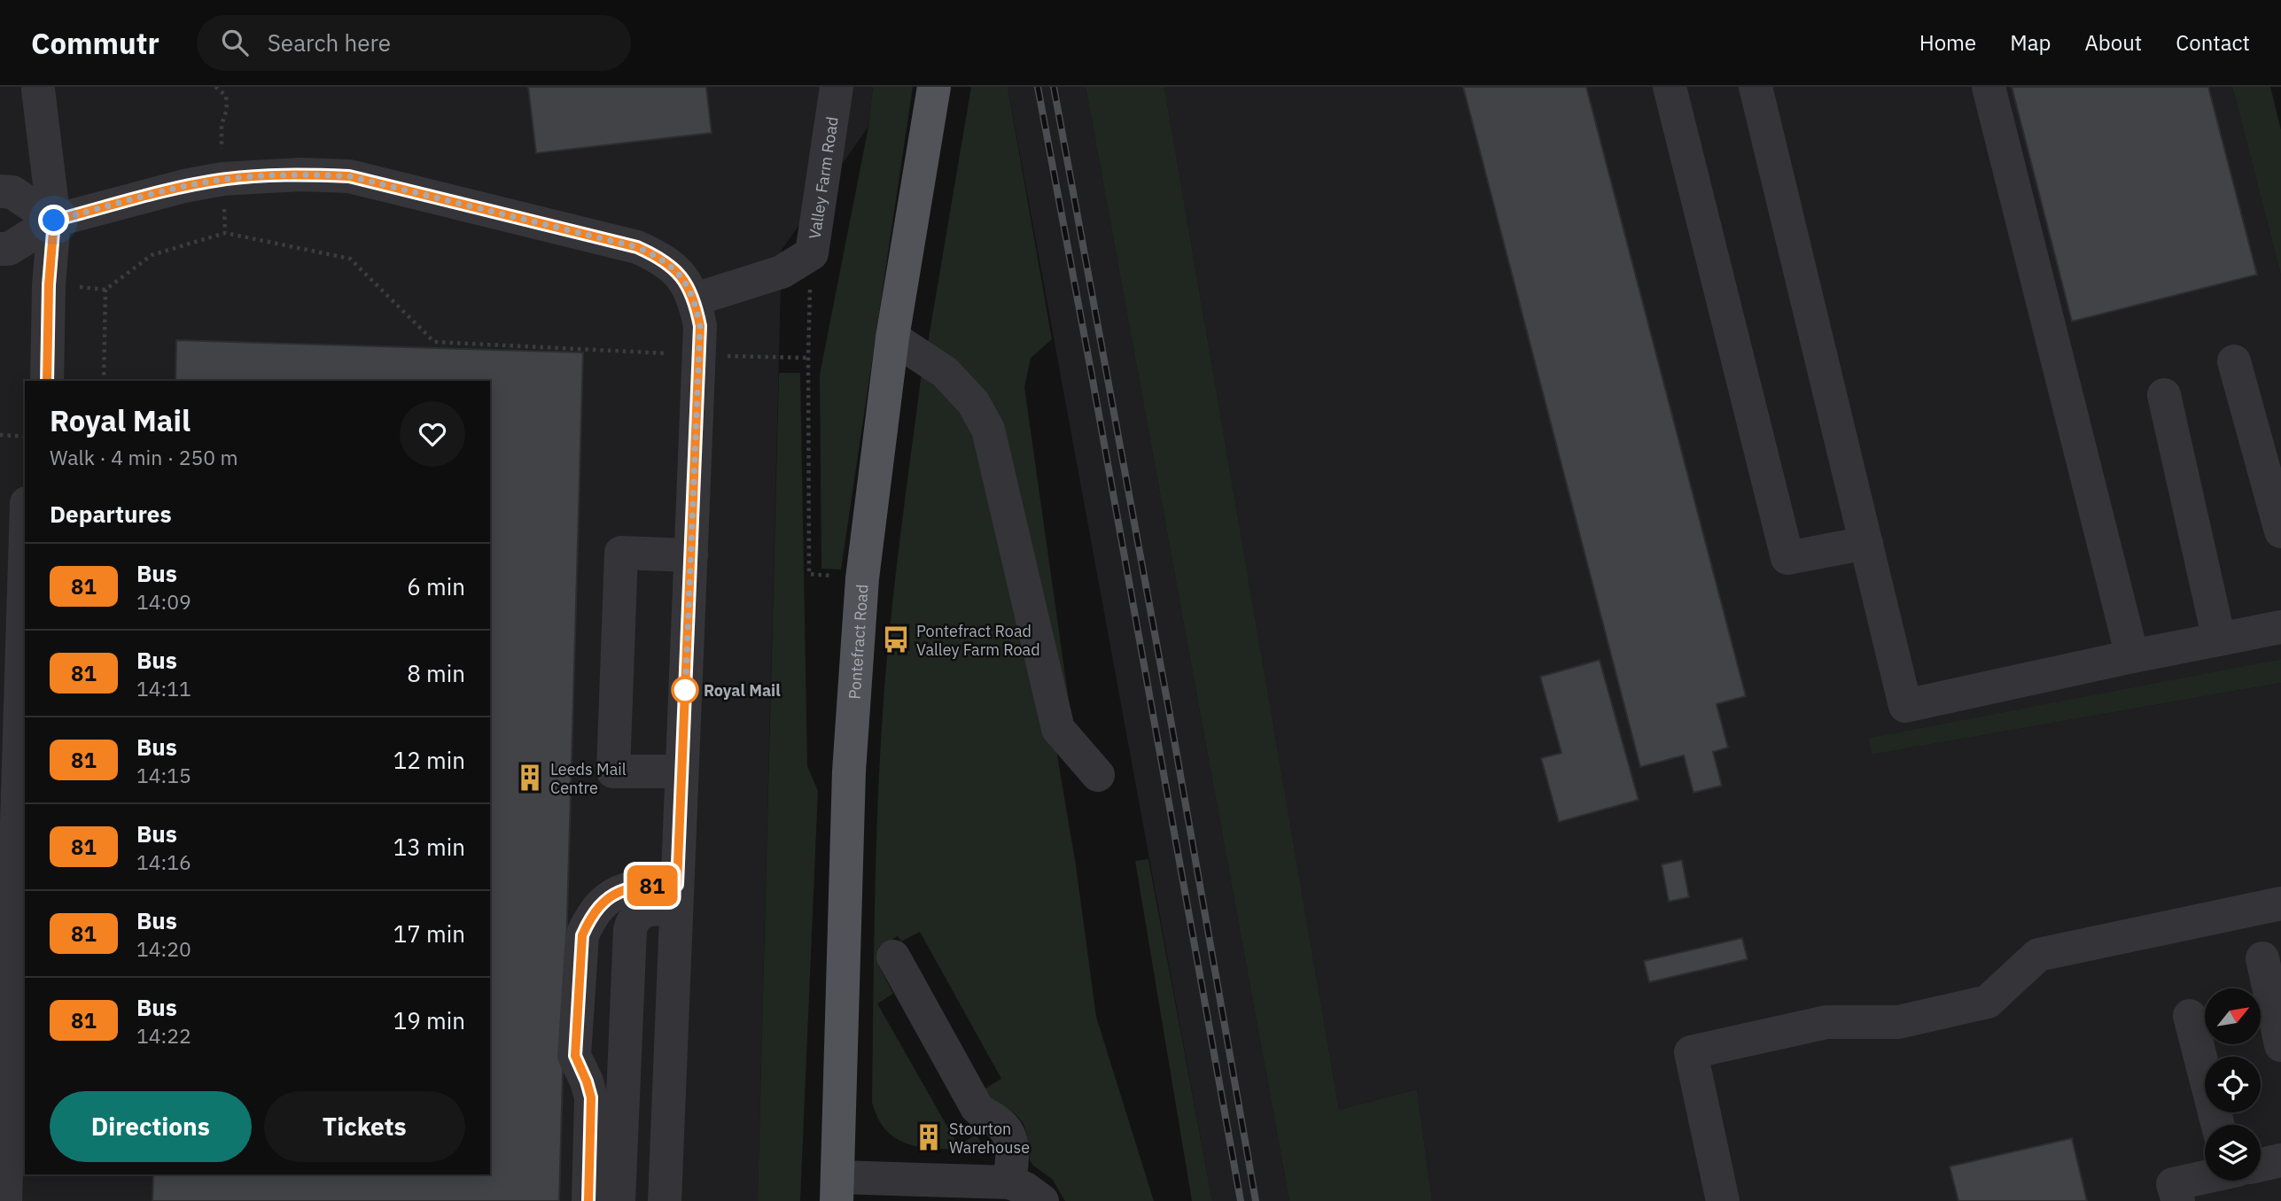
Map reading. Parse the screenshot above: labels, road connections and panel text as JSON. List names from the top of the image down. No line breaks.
{"streets":{"main road":["Pontefract Road"],"lane":["Valley Farm Road"]},"places":{"bus stop":["Pontefract Road Valley Farm Road"],"other":["Royal Mail"],"building":["Leeds Mail Centre","Stourton Warehouse"]},"lines":["bus line 81"],"north":"top right","page":{"header":"Commutr","search":"Search here","nav":["Home","Map","About","Contact"],"on_map":"81","heading":[["Royal Mail","Walk · 4 min · 250 m"],"Departures"],"list":[{"mark":"81","name":"Bus","note":"14:09","value":"6 min"},{"mark":"81","name":"Bus","note":"14:11","value":"8 min"},{"mark":"81","name":"Bus","note":"14:15","value":"12 min"},{"mark":"81","name":"Bus","note":"14:16","value":"13 min"},{"mark":"81","name":"Bus","note":"14:20","value":"17 min"},{"mark":"81","name":"Bus","note":"14:22","value":"19 min"}],"buttons":["Directions","Tickets"]}}
